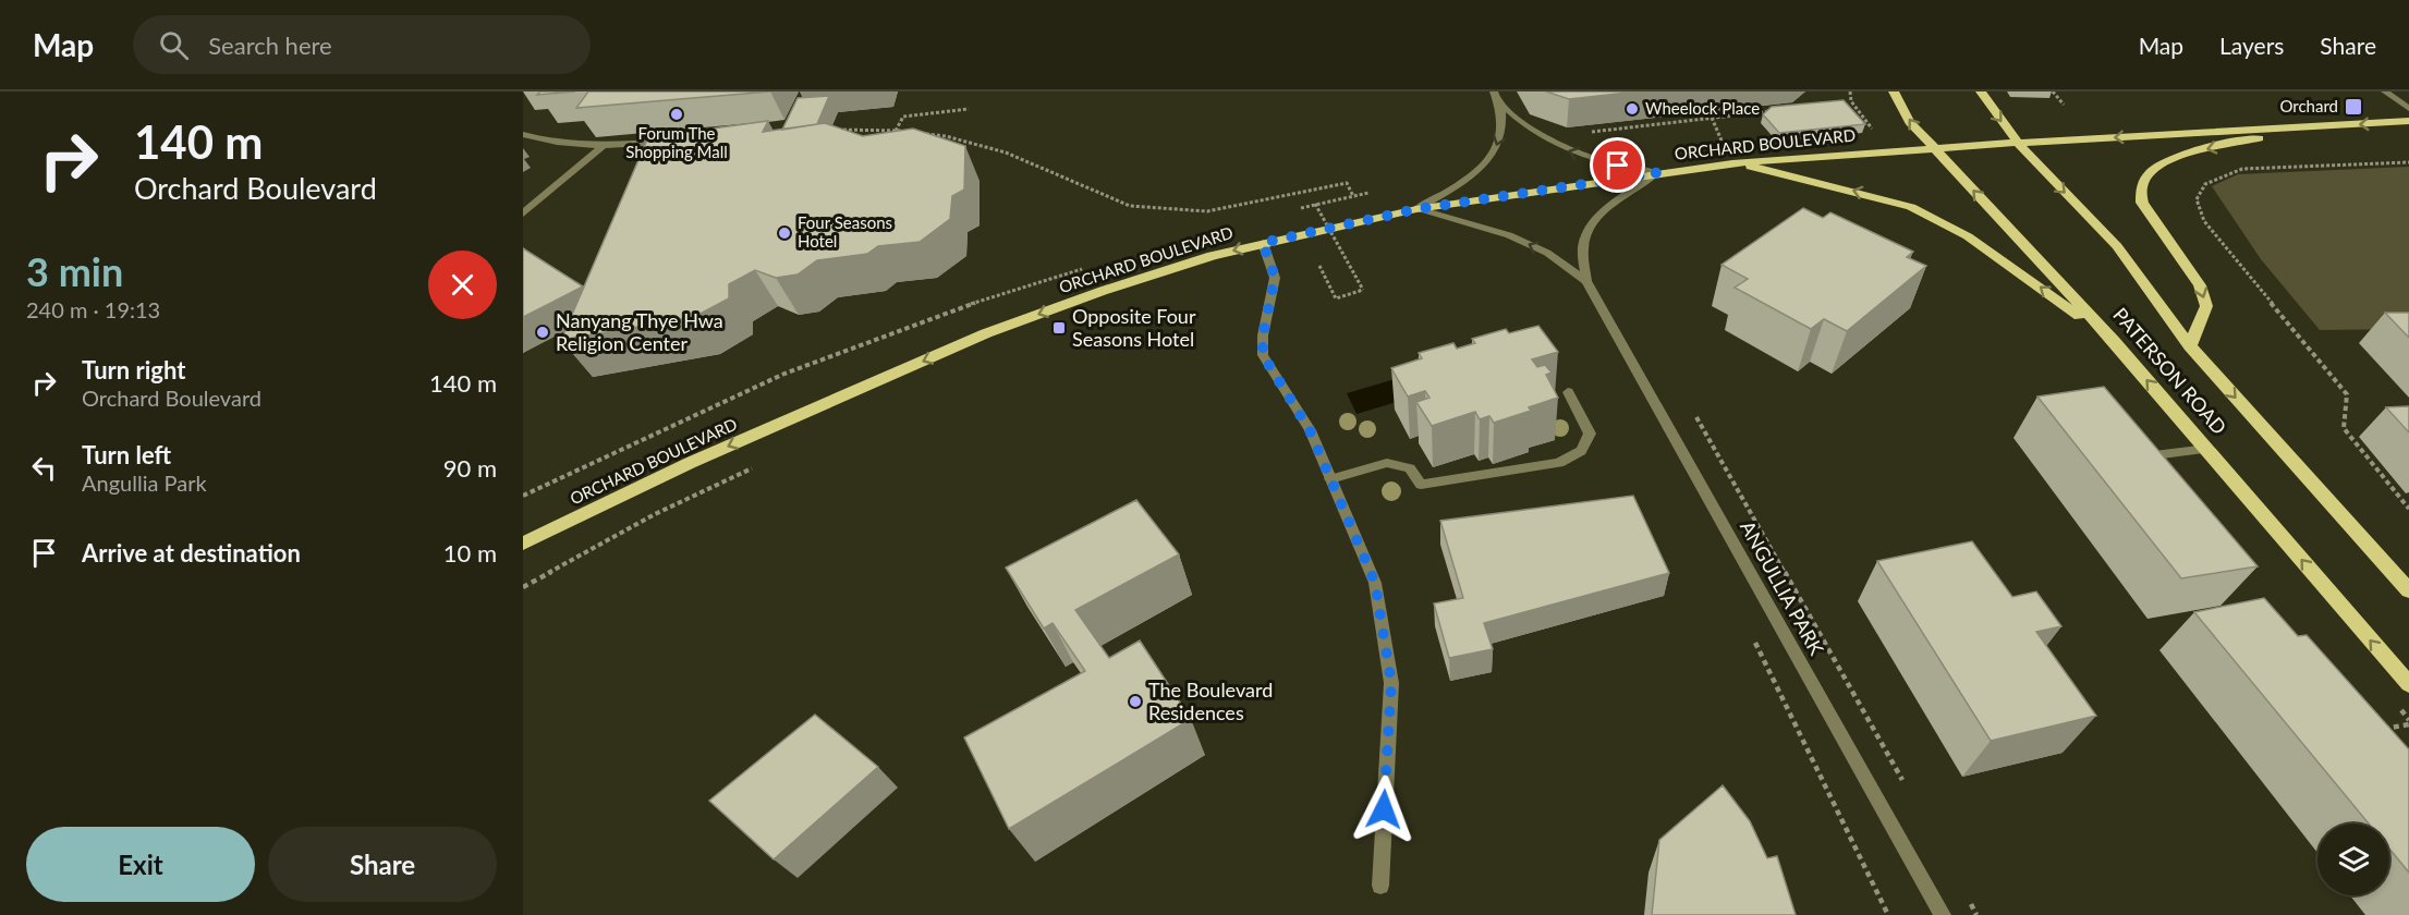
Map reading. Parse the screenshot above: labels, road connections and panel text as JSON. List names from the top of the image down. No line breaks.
{"streets":{"main road":["ORCHARD BOULEVARD","PATERSON ROAD"],"street":["ANGULLIA PARK"]},"crossings":[["ORCHARD BOULEVARD","PATERSON ROAD"],["ORCHARD BOULEVARD","ANGULLIA PARK"]],"one_way":["ORCHARD BOULEVARD"],"places":{"transit":["Orchard","Opposite Four Seasons Hotel"],"other":["Wheelock Place","Forum The Shopping Mall","Four Seasons Hotel","Nanyang Thye Hwa Religion Center","The Boulevard Residences"]},"page":{"header":"Map","search":"Search here","nav":["Map","Layers","Share"],"turn":["140 m","Orchard Boulevard"],"heading":["3 min","240 m · 19:13"],"list":[{"name":"Turn right","note":"Orchard Boulevard","value":"140 m"},{"name":"Turn left","note":"Angullia Park","value":"90 m"},{"name":"Arrive at destination","value":"10 m"}],"buttons":["Exit","Share"]}}
